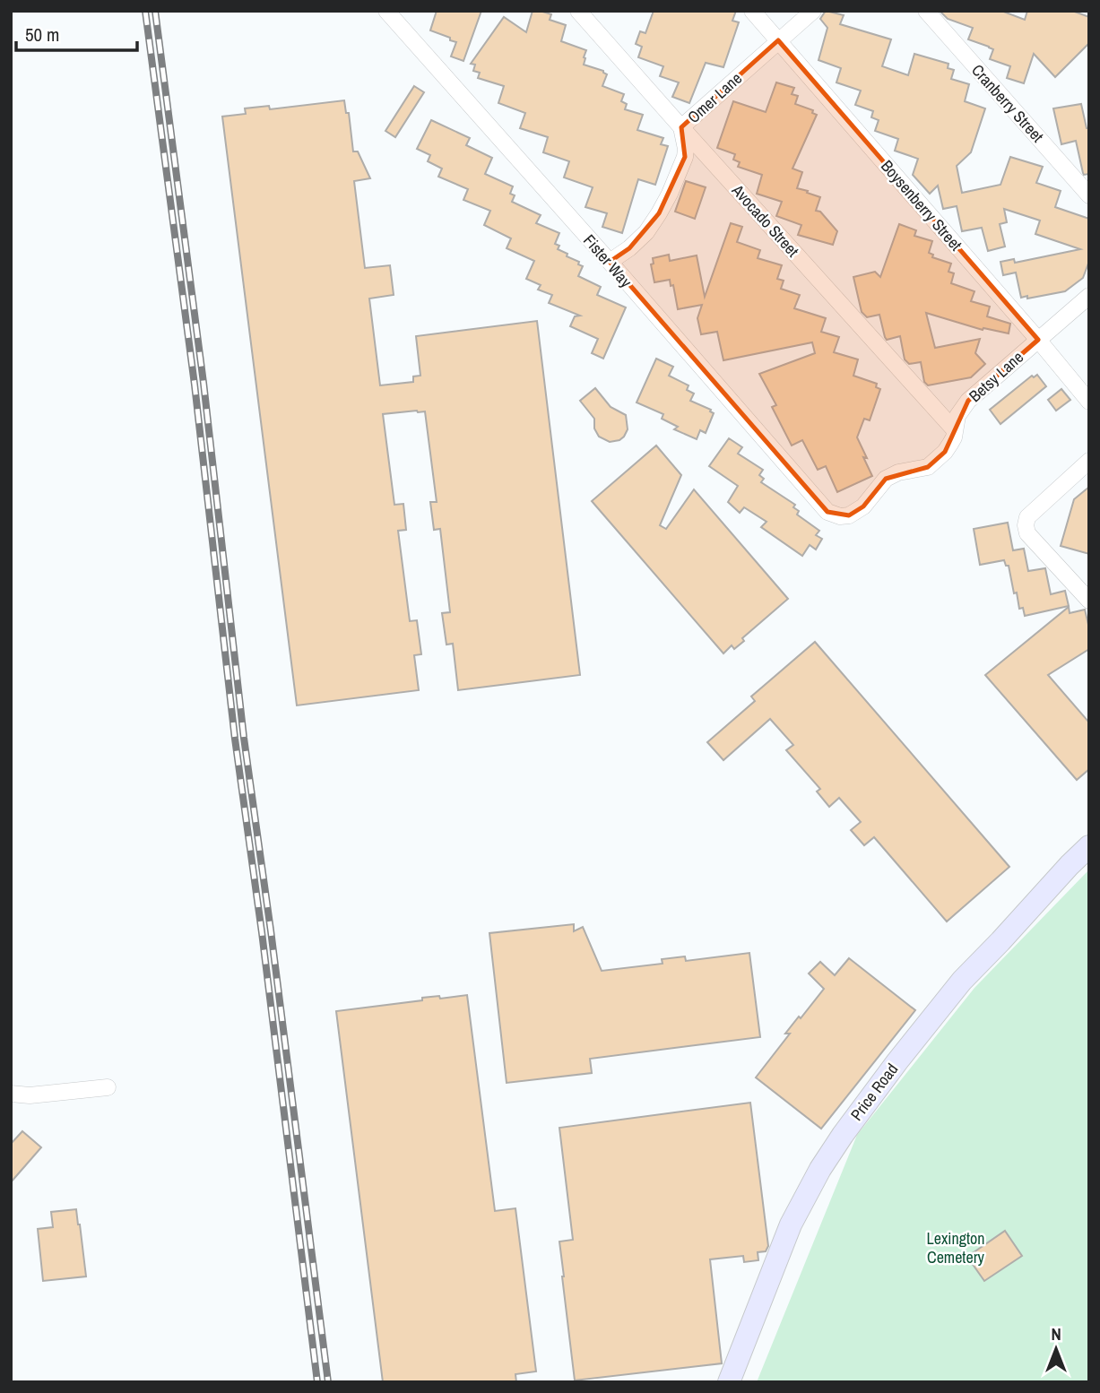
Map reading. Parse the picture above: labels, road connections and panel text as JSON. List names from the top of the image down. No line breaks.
{"streets":{"street":["Omer Lane","Cranberry Street","Boysenberry Street","Avocado Street","Fister Way","Betsy Lane","Price Road"]},"crossings":[["Omer Lane","Boysenberry Street"],["Omer Lane","Avocado Street"],["Omer Lane","Fister Way"],["Boysenberry Street","Betsy Lane"],["Avocado Street","Betsy Lane"],["Fister Way","Betsy Lane"]],"parks":["Lexington Cemetery"],"scale_bar":"50 m","north":"top"}
